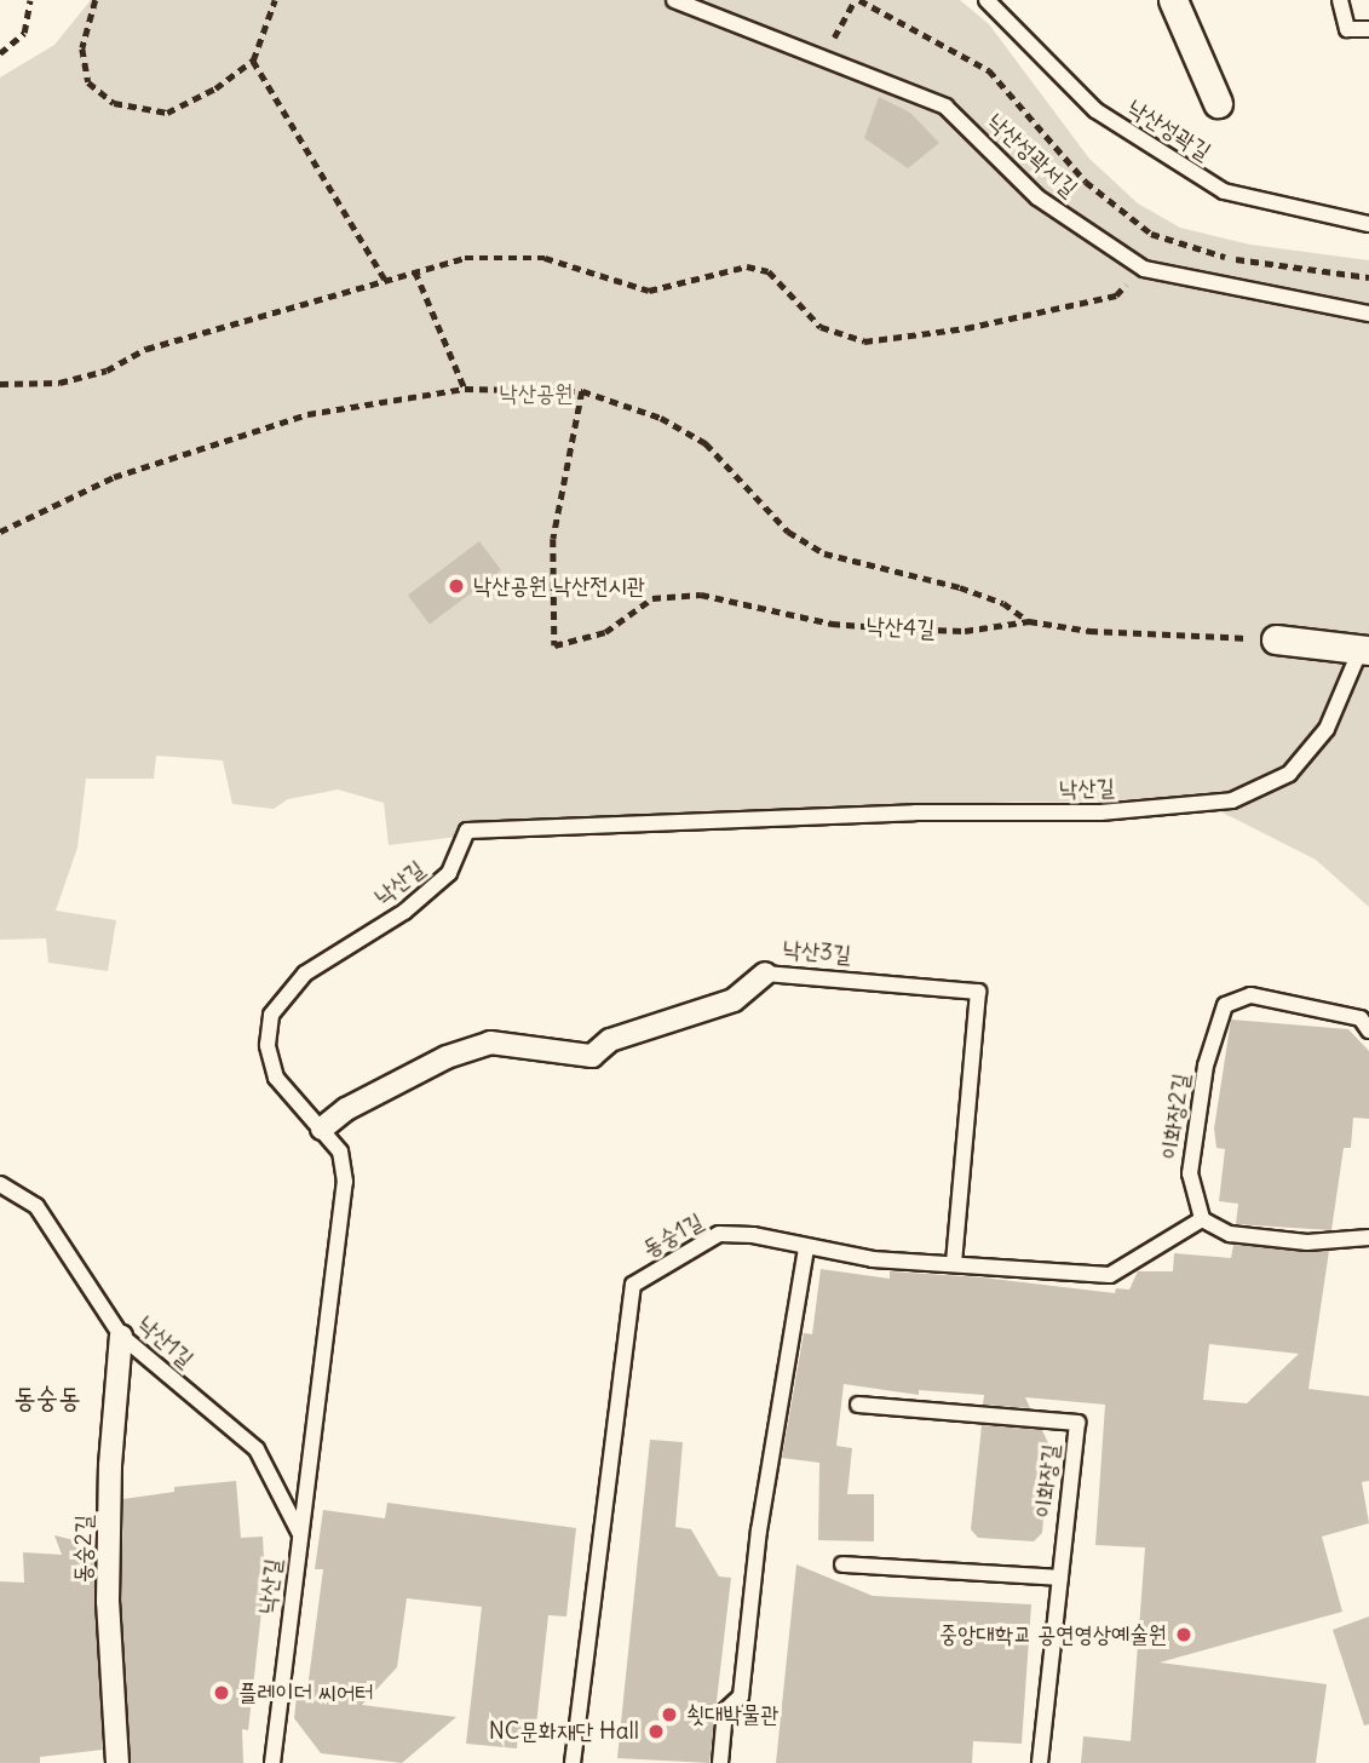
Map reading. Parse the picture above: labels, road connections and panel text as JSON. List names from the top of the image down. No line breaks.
{"streets":{"street":["낙산3길","동숭2길"],"lane":["낙산성곽길","낙산성곽서길","낙산길","이화장2길","동숭1길","낙산1길","이화장길"],"path":["낙산4길"]},"crossings":[["낙산길","낙산3길"],["낙산길","낙산1길"],["낙산3길","동숭1길"],["이화장2길","동숭1길"],["낙산1길","동숭2길"]],"districts":["동숭동"],"parks":["낙산공원"],"places":["낙산공원 낙산전시관","중앙대학교 공연영상예술원","플레이더 씨어터","쇳대박물관","NC문화재단 Hall"]}
